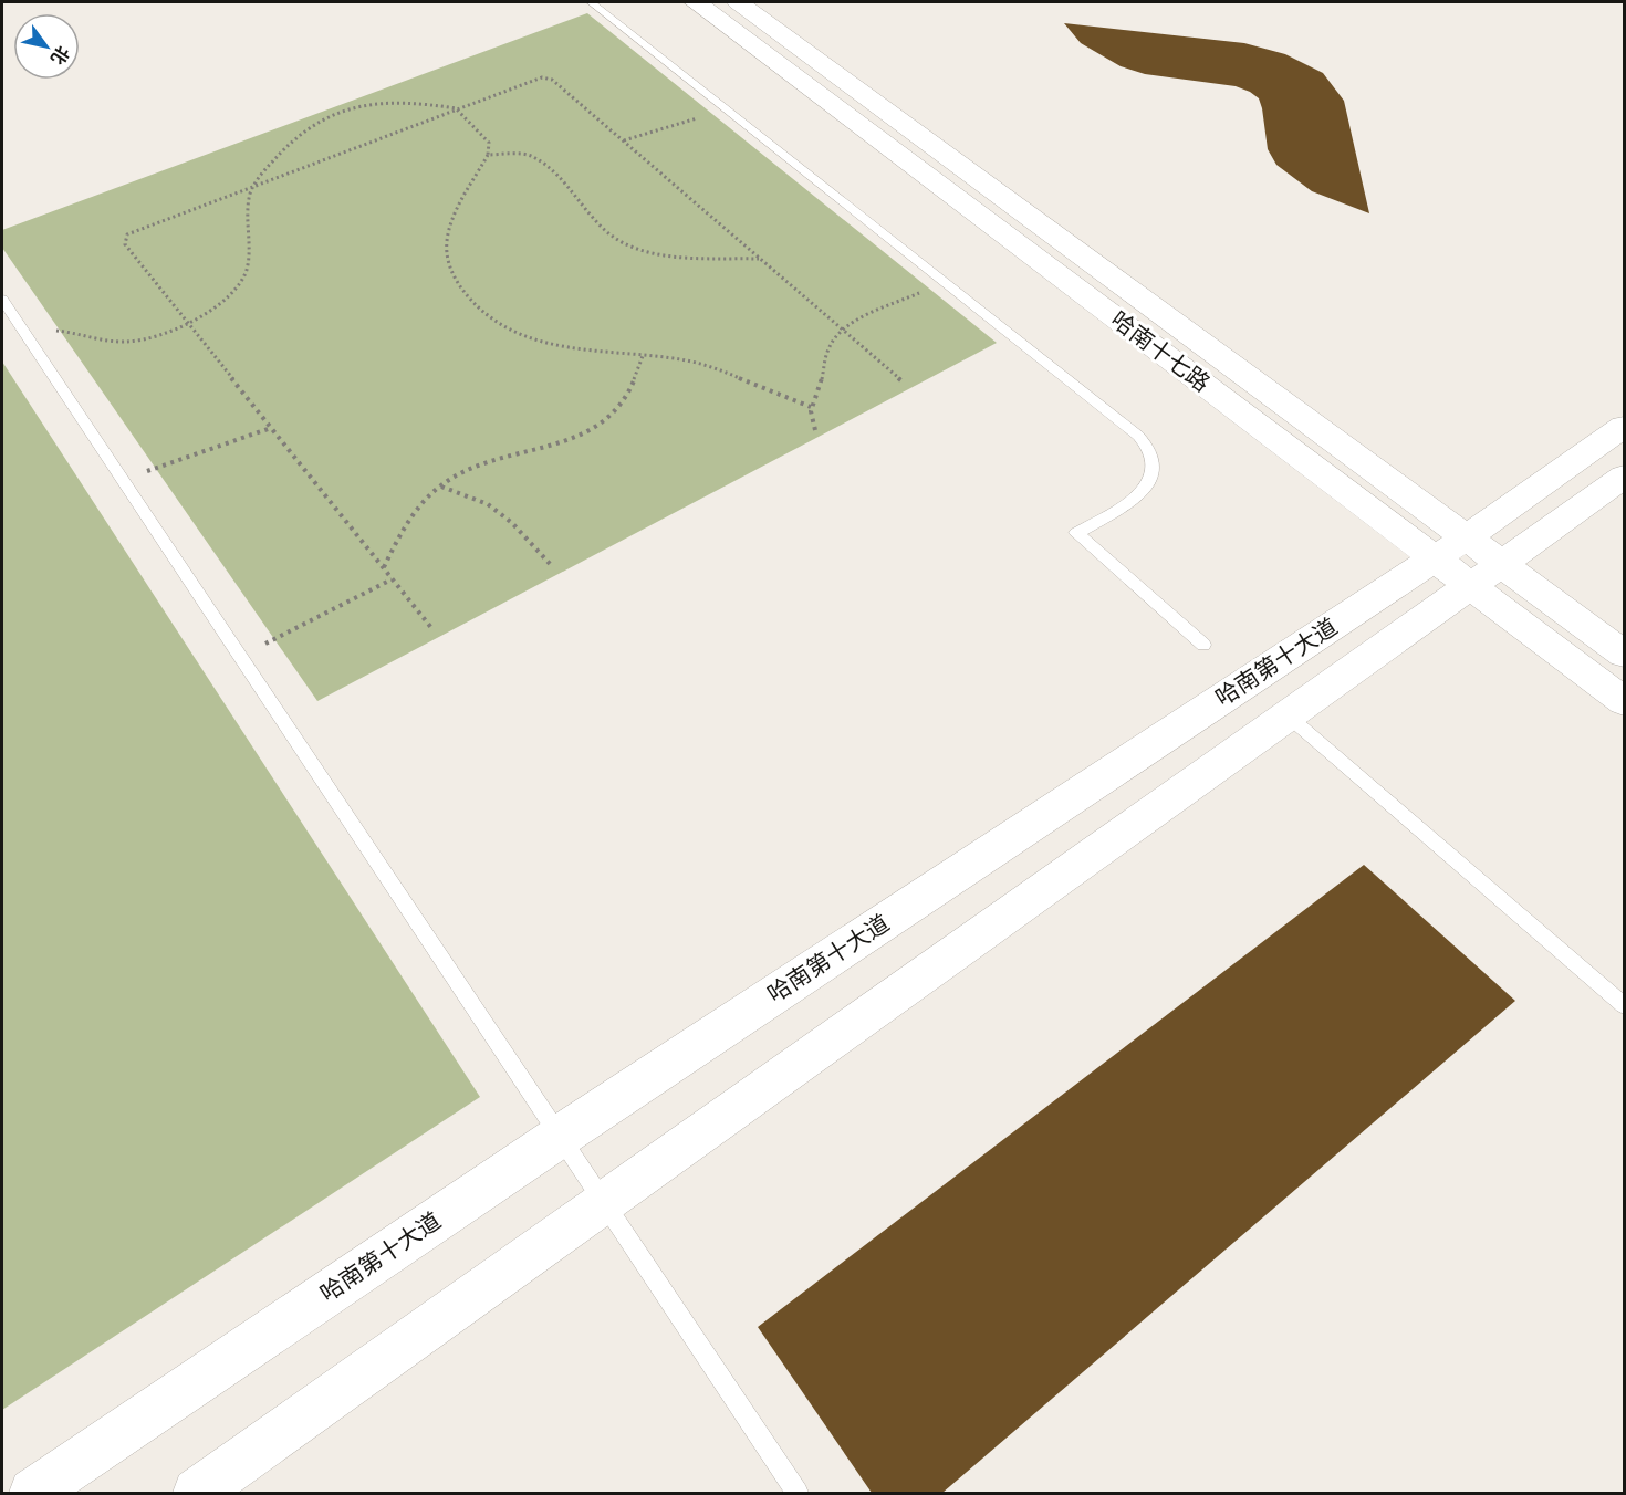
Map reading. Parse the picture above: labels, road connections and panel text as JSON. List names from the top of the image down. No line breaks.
{"streets":{"street":["哈南十七路","哈南第十大道"]},"crossings":[["哈南十七路","哈南第十大道"]],"north":"bottom right"}
